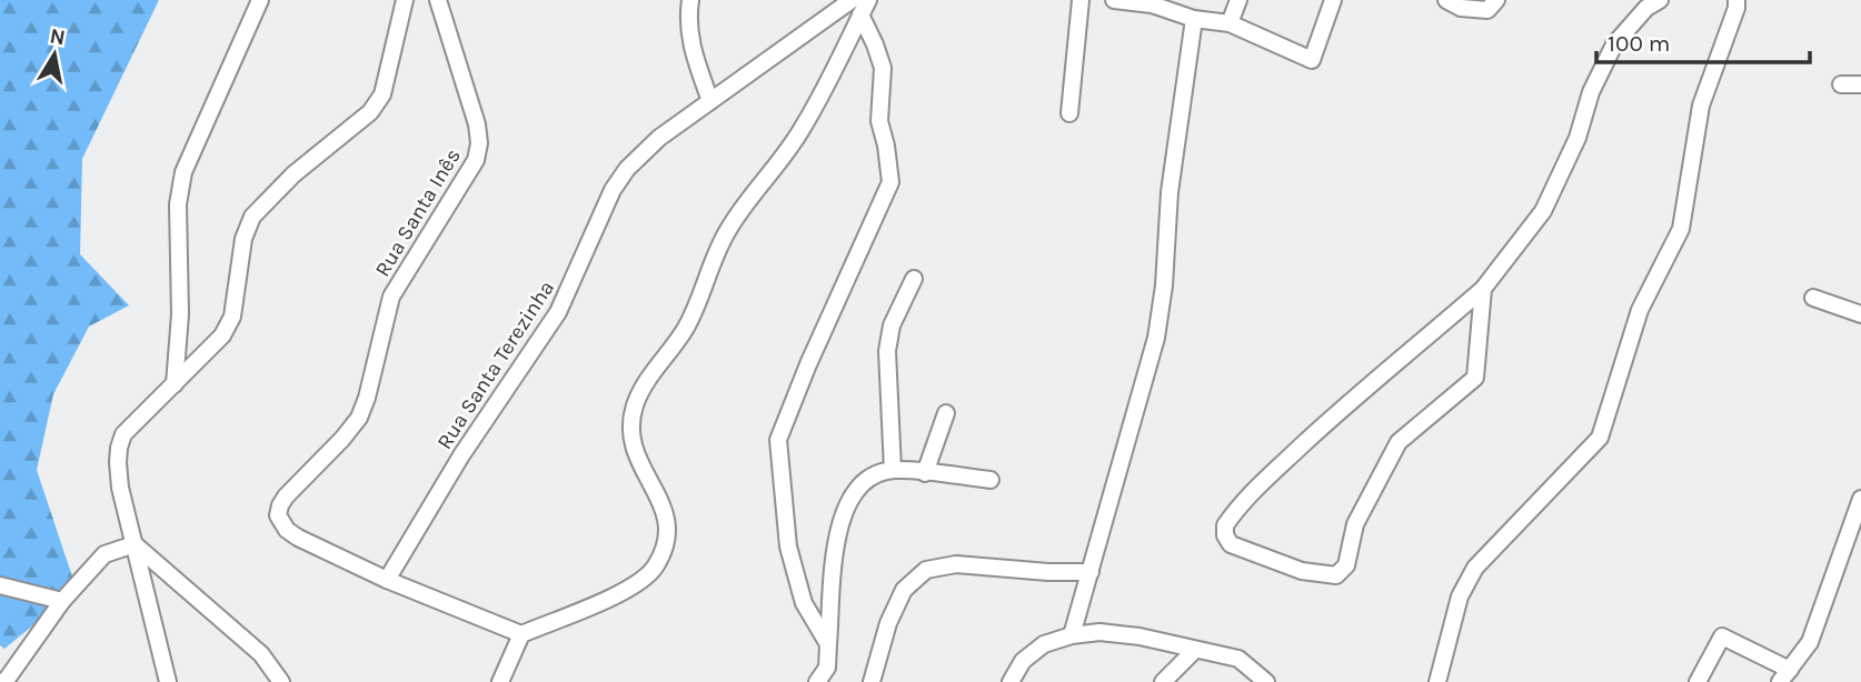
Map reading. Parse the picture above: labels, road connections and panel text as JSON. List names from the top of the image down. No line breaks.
{"streets":{"street":["Rua Santa Inês","Rua Santa Terezinha"]},"crossings":[["Rua Santa Inês","Rua Santa Terezinha"]],"scale_bar":"100 m","north":"top"}
